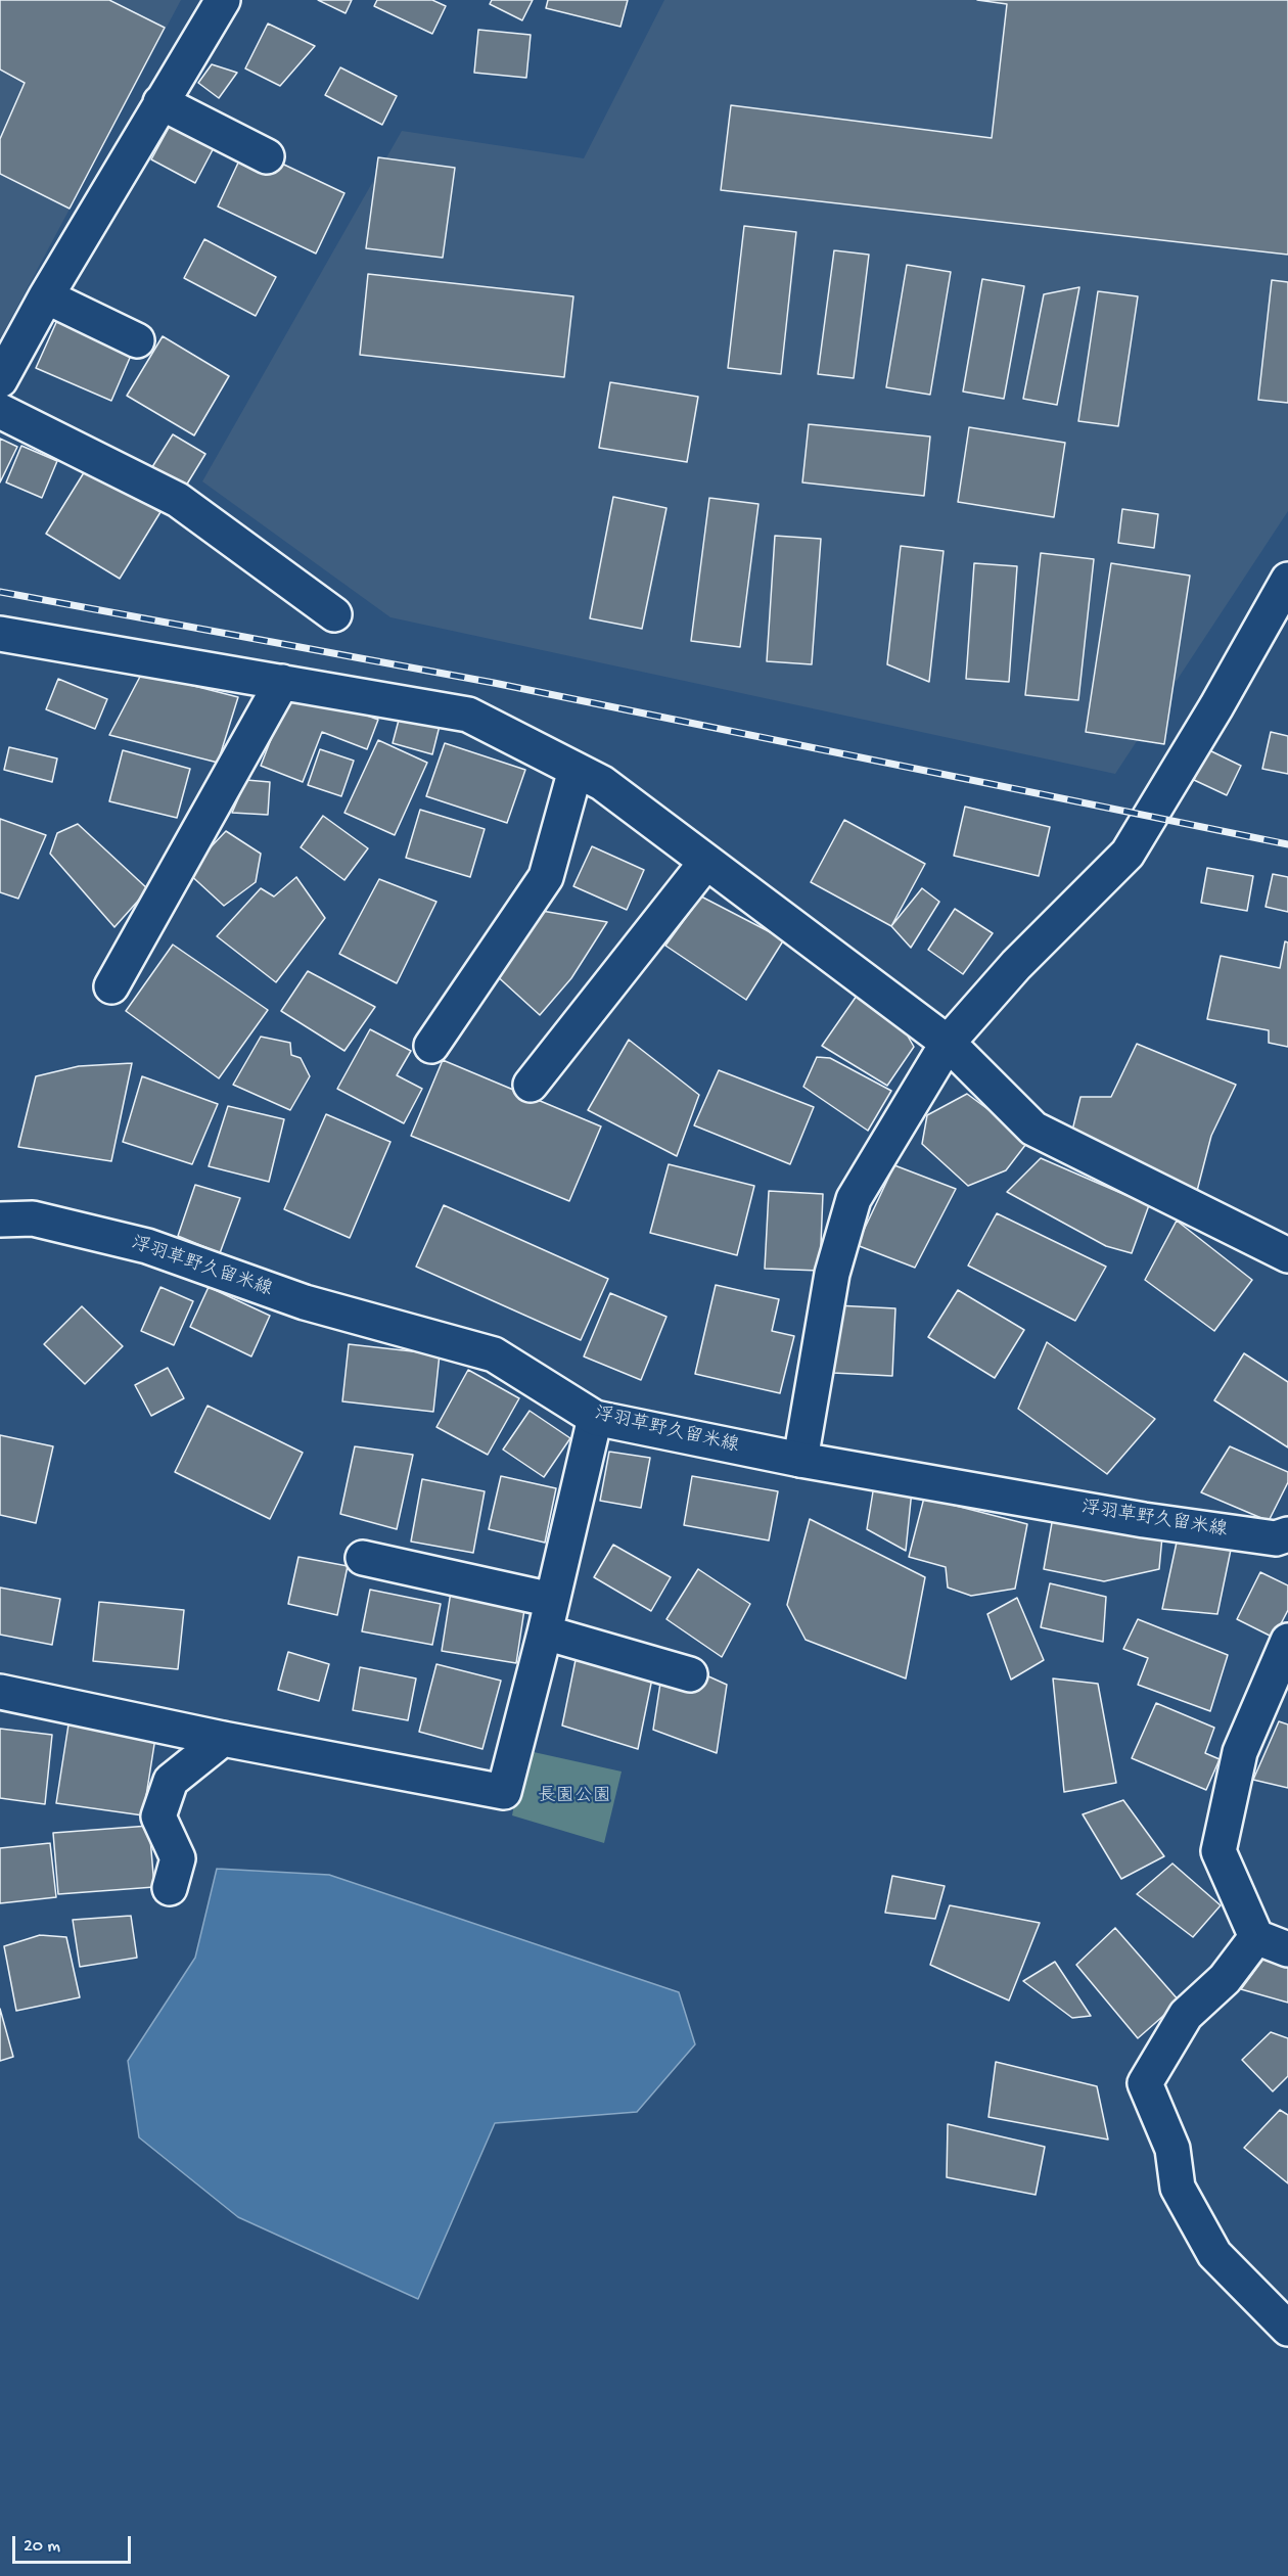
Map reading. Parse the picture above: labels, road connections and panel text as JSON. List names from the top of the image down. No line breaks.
{"streets":{"street":["浮羽草野久留米線"]},"parks":["長園公園"],"scale_bar":"20 m"}
